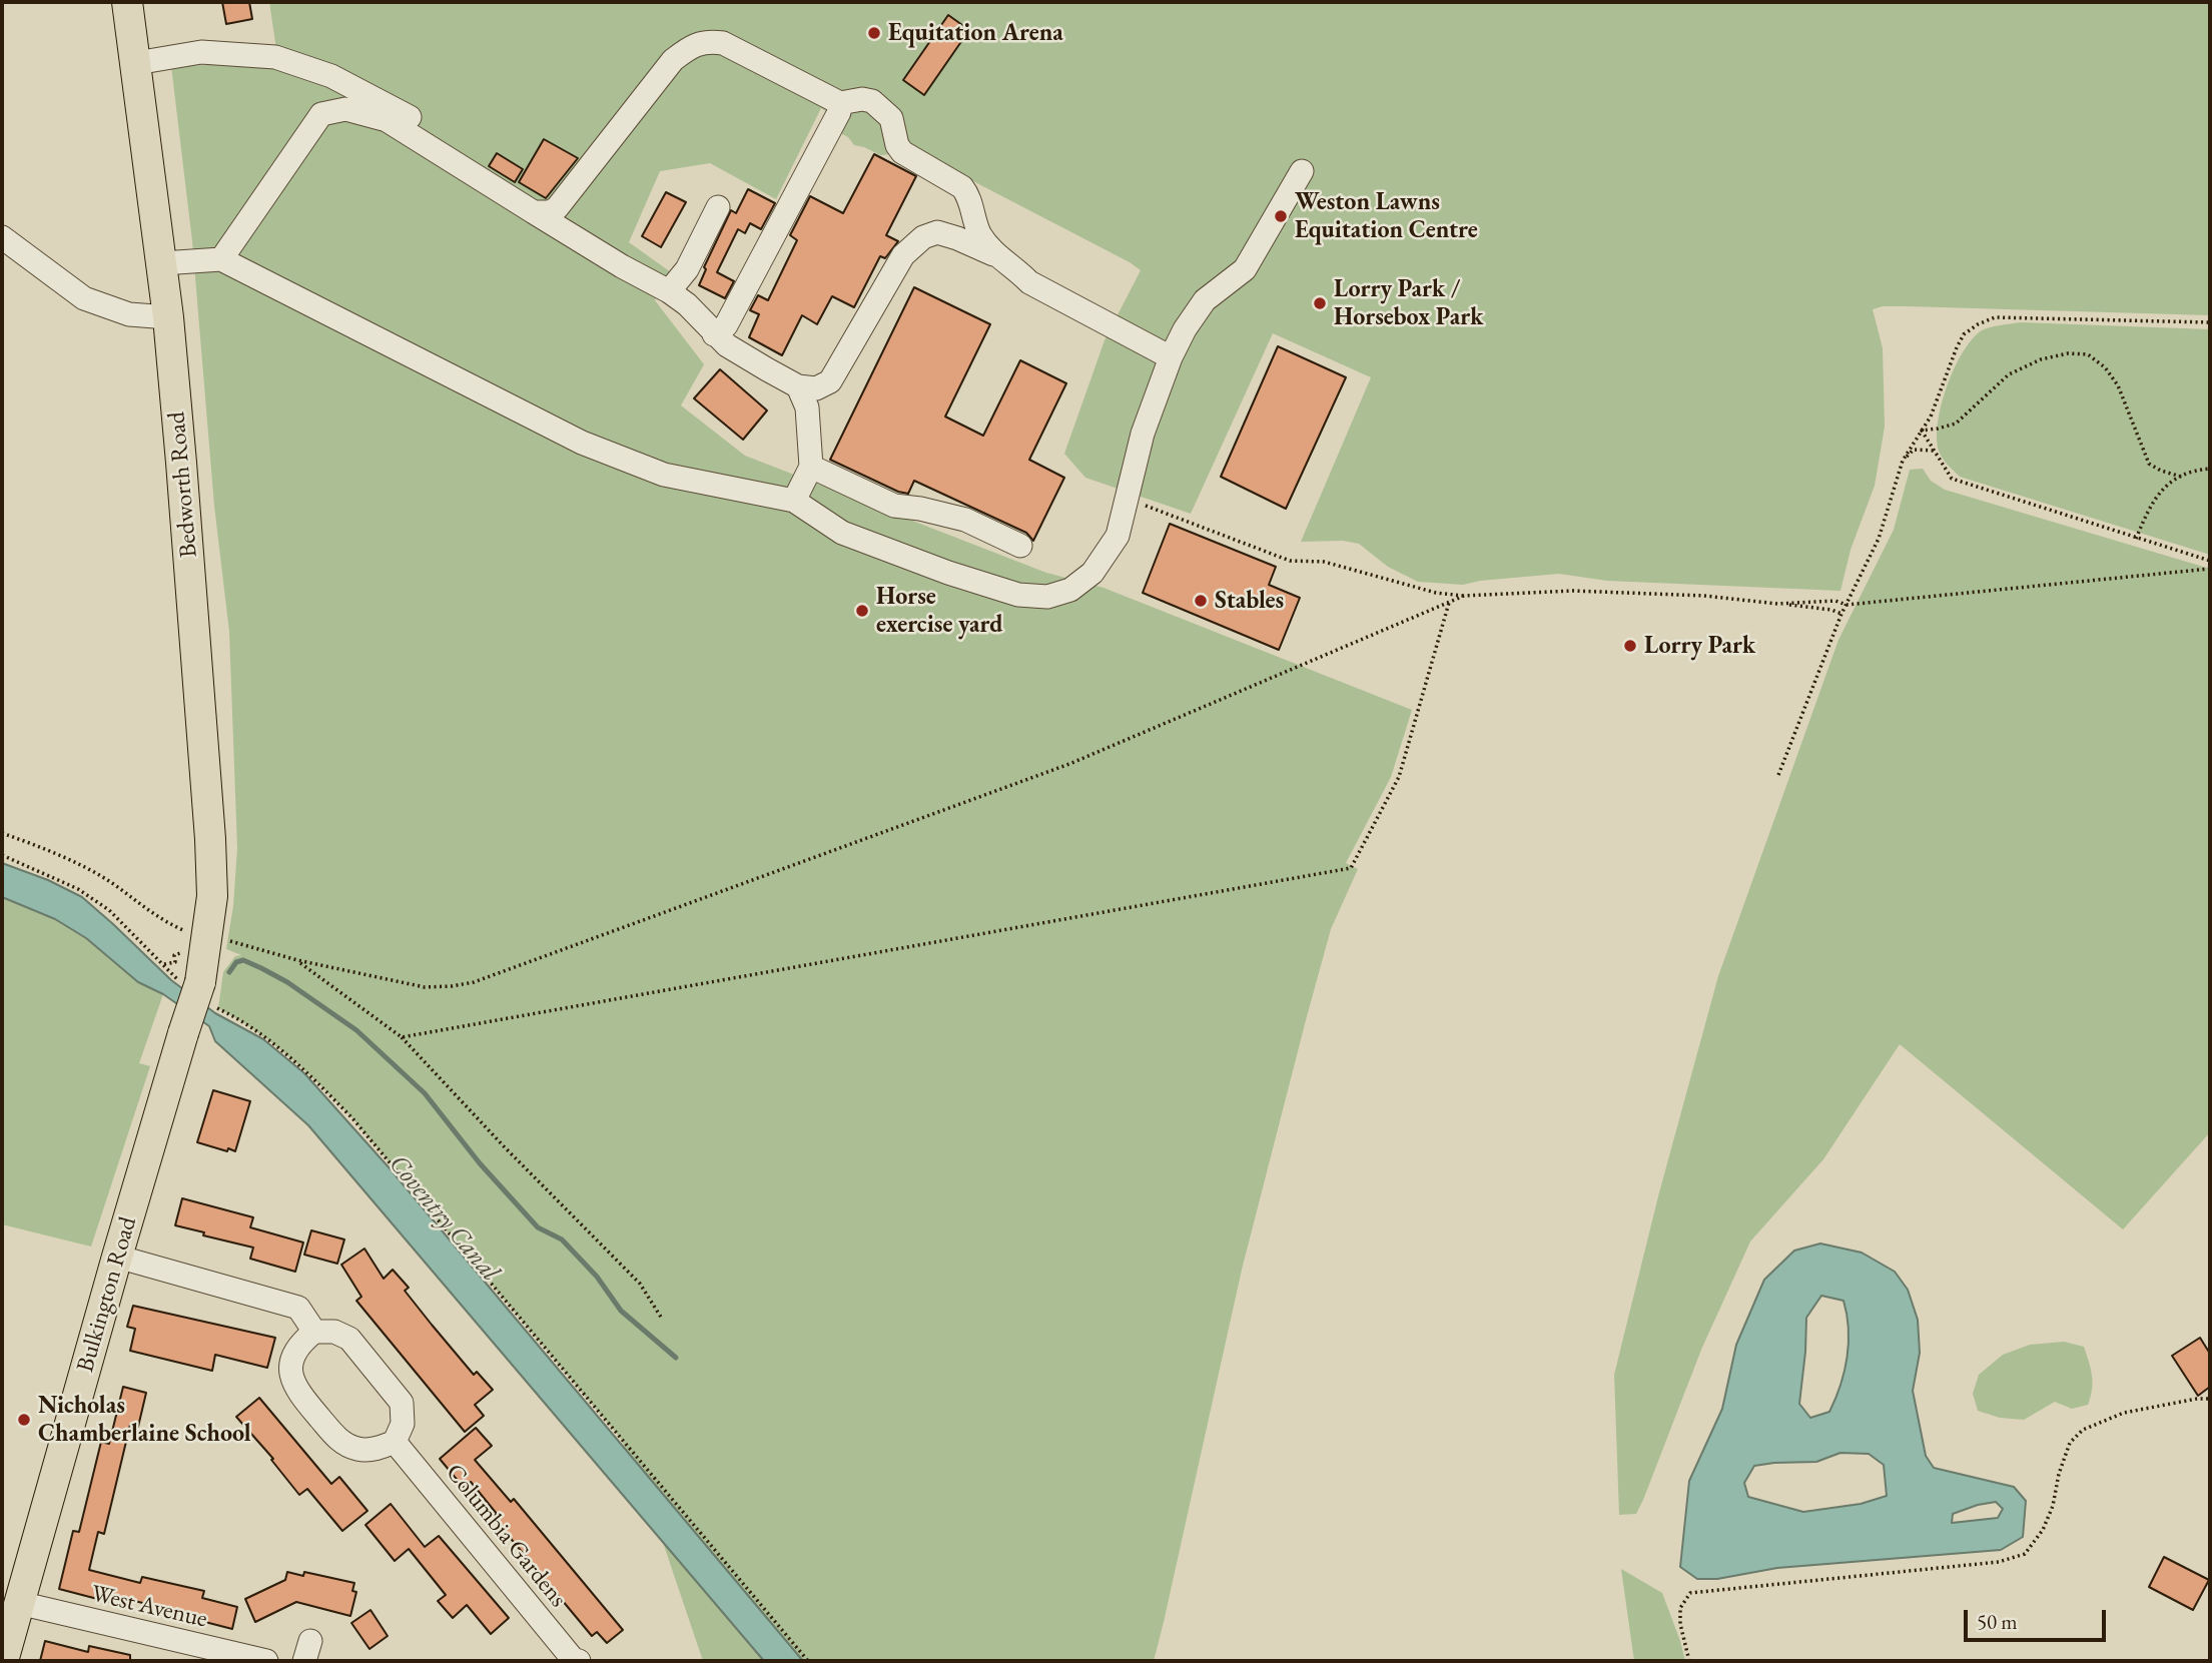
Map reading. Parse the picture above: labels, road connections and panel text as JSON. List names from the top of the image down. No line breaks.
{"streets":{"main road":["Bedworth Road","Bulkington Road"],"street":["Columbia Gardens","West Avenue"]},"crossings":[["Bedworth Road","Bulkington Road"],["Bulkington Road","West Avenue"]],"water":["Coventry Canal"],"places":["Equitation Arena","Weston Lawns Equitation Centre","Lorry Park / Horsebox Park","Stables","Horse exercise yard","Lorry Park","Nicholas Chamberlaine School"],"scale_bar":"50 m"}
